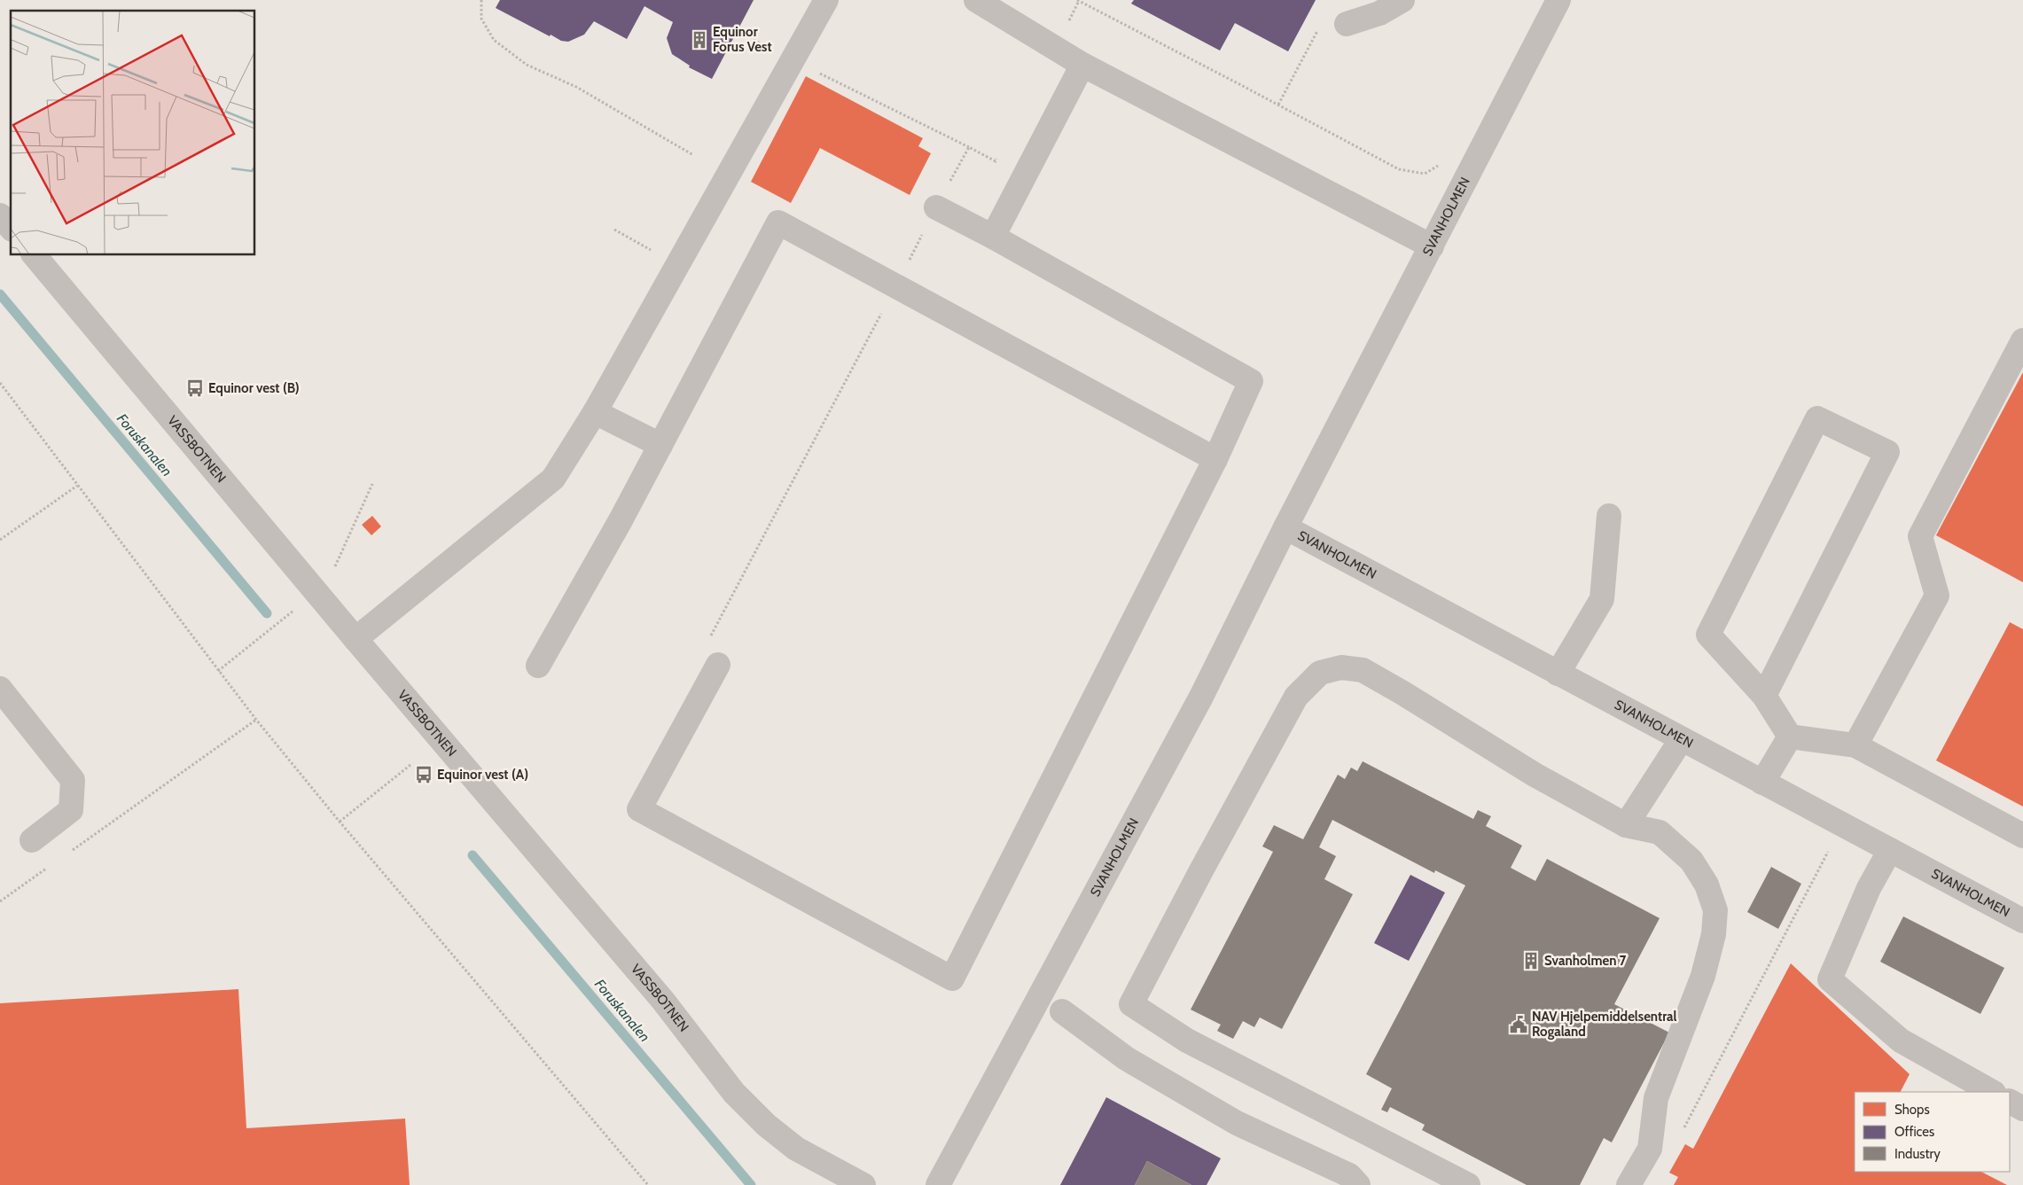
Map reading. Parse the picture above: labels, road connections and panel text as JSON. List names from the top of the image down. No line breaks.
{"streets":{"street":["SVANHOLMEN","VASSBOTNEN"]},"water":["Foruskanalen"],"places":{"building":["Equinor Forus Vest","Svanholmen 7"],"bus stop":["Equinor vest (B)","Equinor vest (A)"],"public building":["NAV Hjelpemiddelsentral Rogaland"]},"legend":["Shops","Offices","Industry"]}
